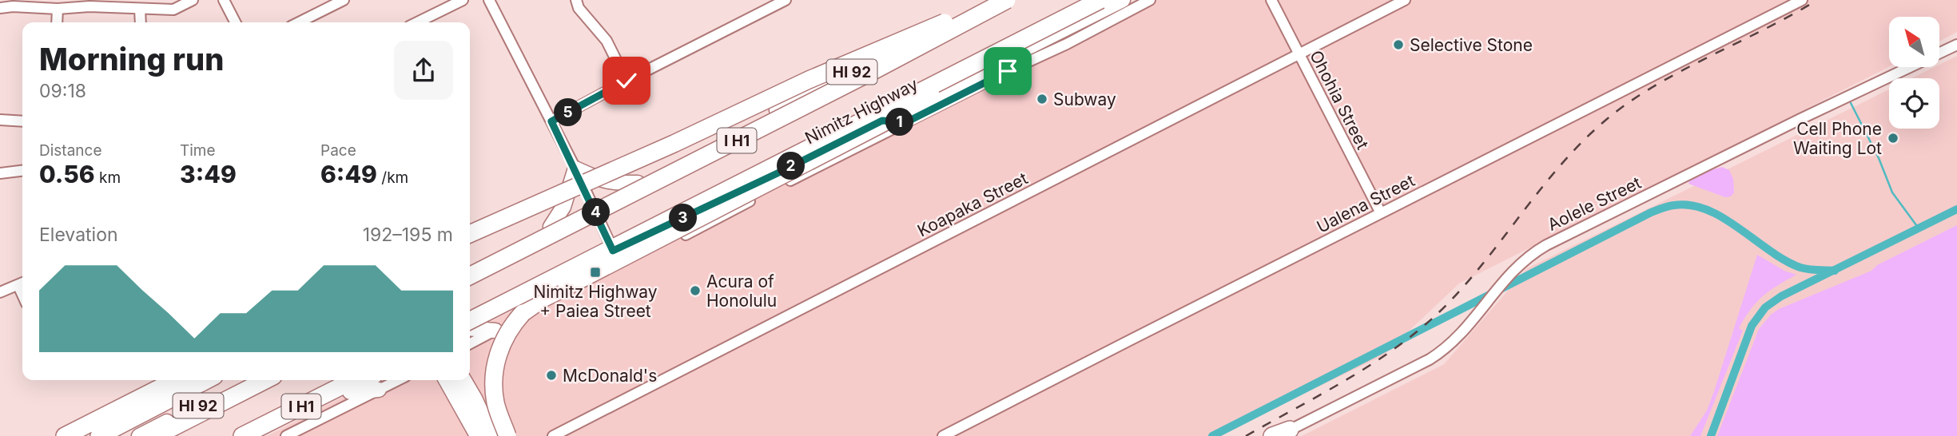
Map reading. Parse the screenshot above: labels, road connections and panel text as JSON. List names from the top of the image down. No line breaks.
{"streets":{"highway":["I H1"],"main road":["HI 92","Nimitz Highway"],"street":["Ohohia Street","Ualena Street","Aolele Street","Koapaka Street"]},"crossings":[["Ohohia Street","Ualena Street"],["Ohohia Street","Koapaka Street"]],"places":{"other":["Selective Stone","Subway","Cell Phone Waiting Lot","Acura of Honolulu","McDonald's"],"transit":["Nimitz Highway + Paiea Street"]},"north":"top left","page":{"heading":["Morning run","09:18"],"pins":["5","1","2","4","3"],"stats":[["Distance","0.56 km"],["Time","3:49"],["Pace","6:49 /km"]],"chart":["Elevation","192–195 m"]}}
